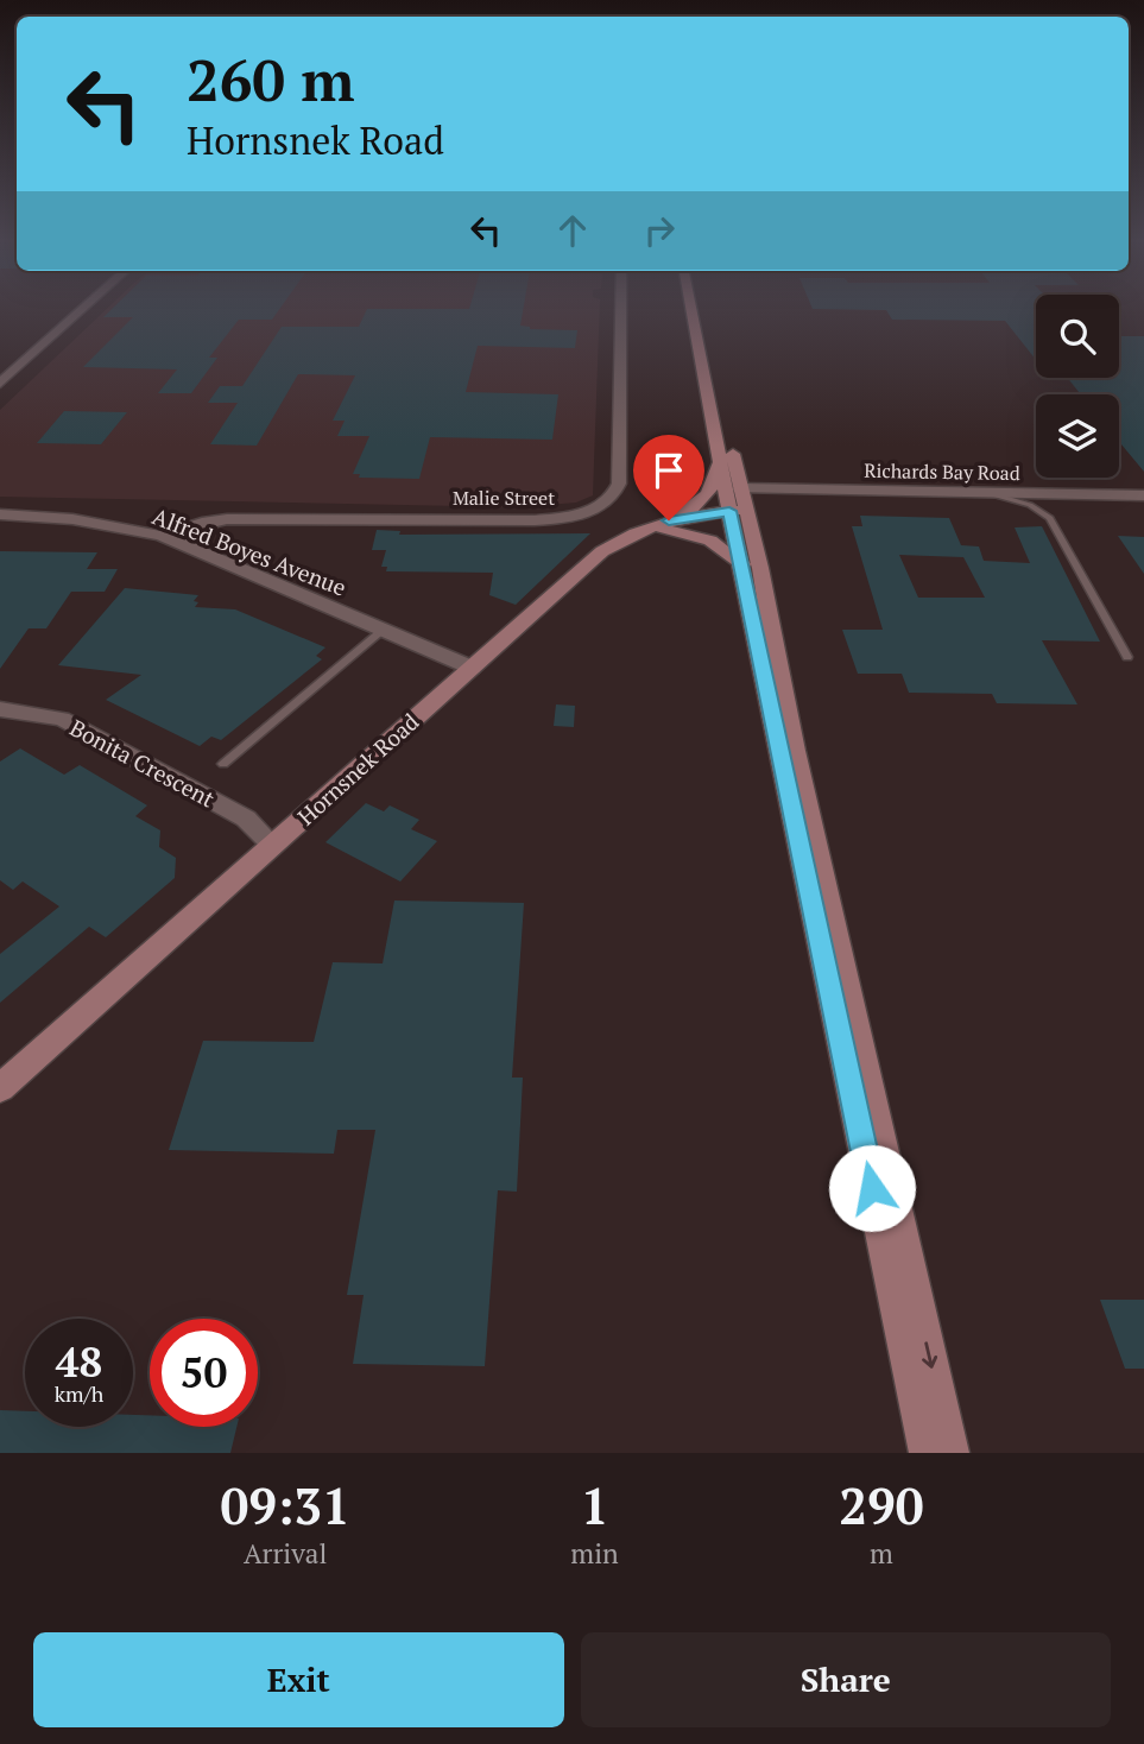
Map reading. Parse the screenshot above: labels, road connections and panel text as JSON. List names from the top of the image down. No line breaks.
{"streets":{"main road":["Hornsnek Road"],"street":["Richards Bay Road","Malie Street","Alfred Boyes Avenue","Bonita Crescent"]},"crossings":[["Malie Street","Alfred Boyes Avenue"],["Alfred Boyes Avenue","Hornsnek Road"],["Bonita Crescent","Hornsnek Road"]],"page":{"turn":["260 m","Hornsnek Road"],"speed":"48 km/h","limit":"50","eta":["09:31","Arrival","1","min","290","m"],"buttons":["Exit","Share"]}}
